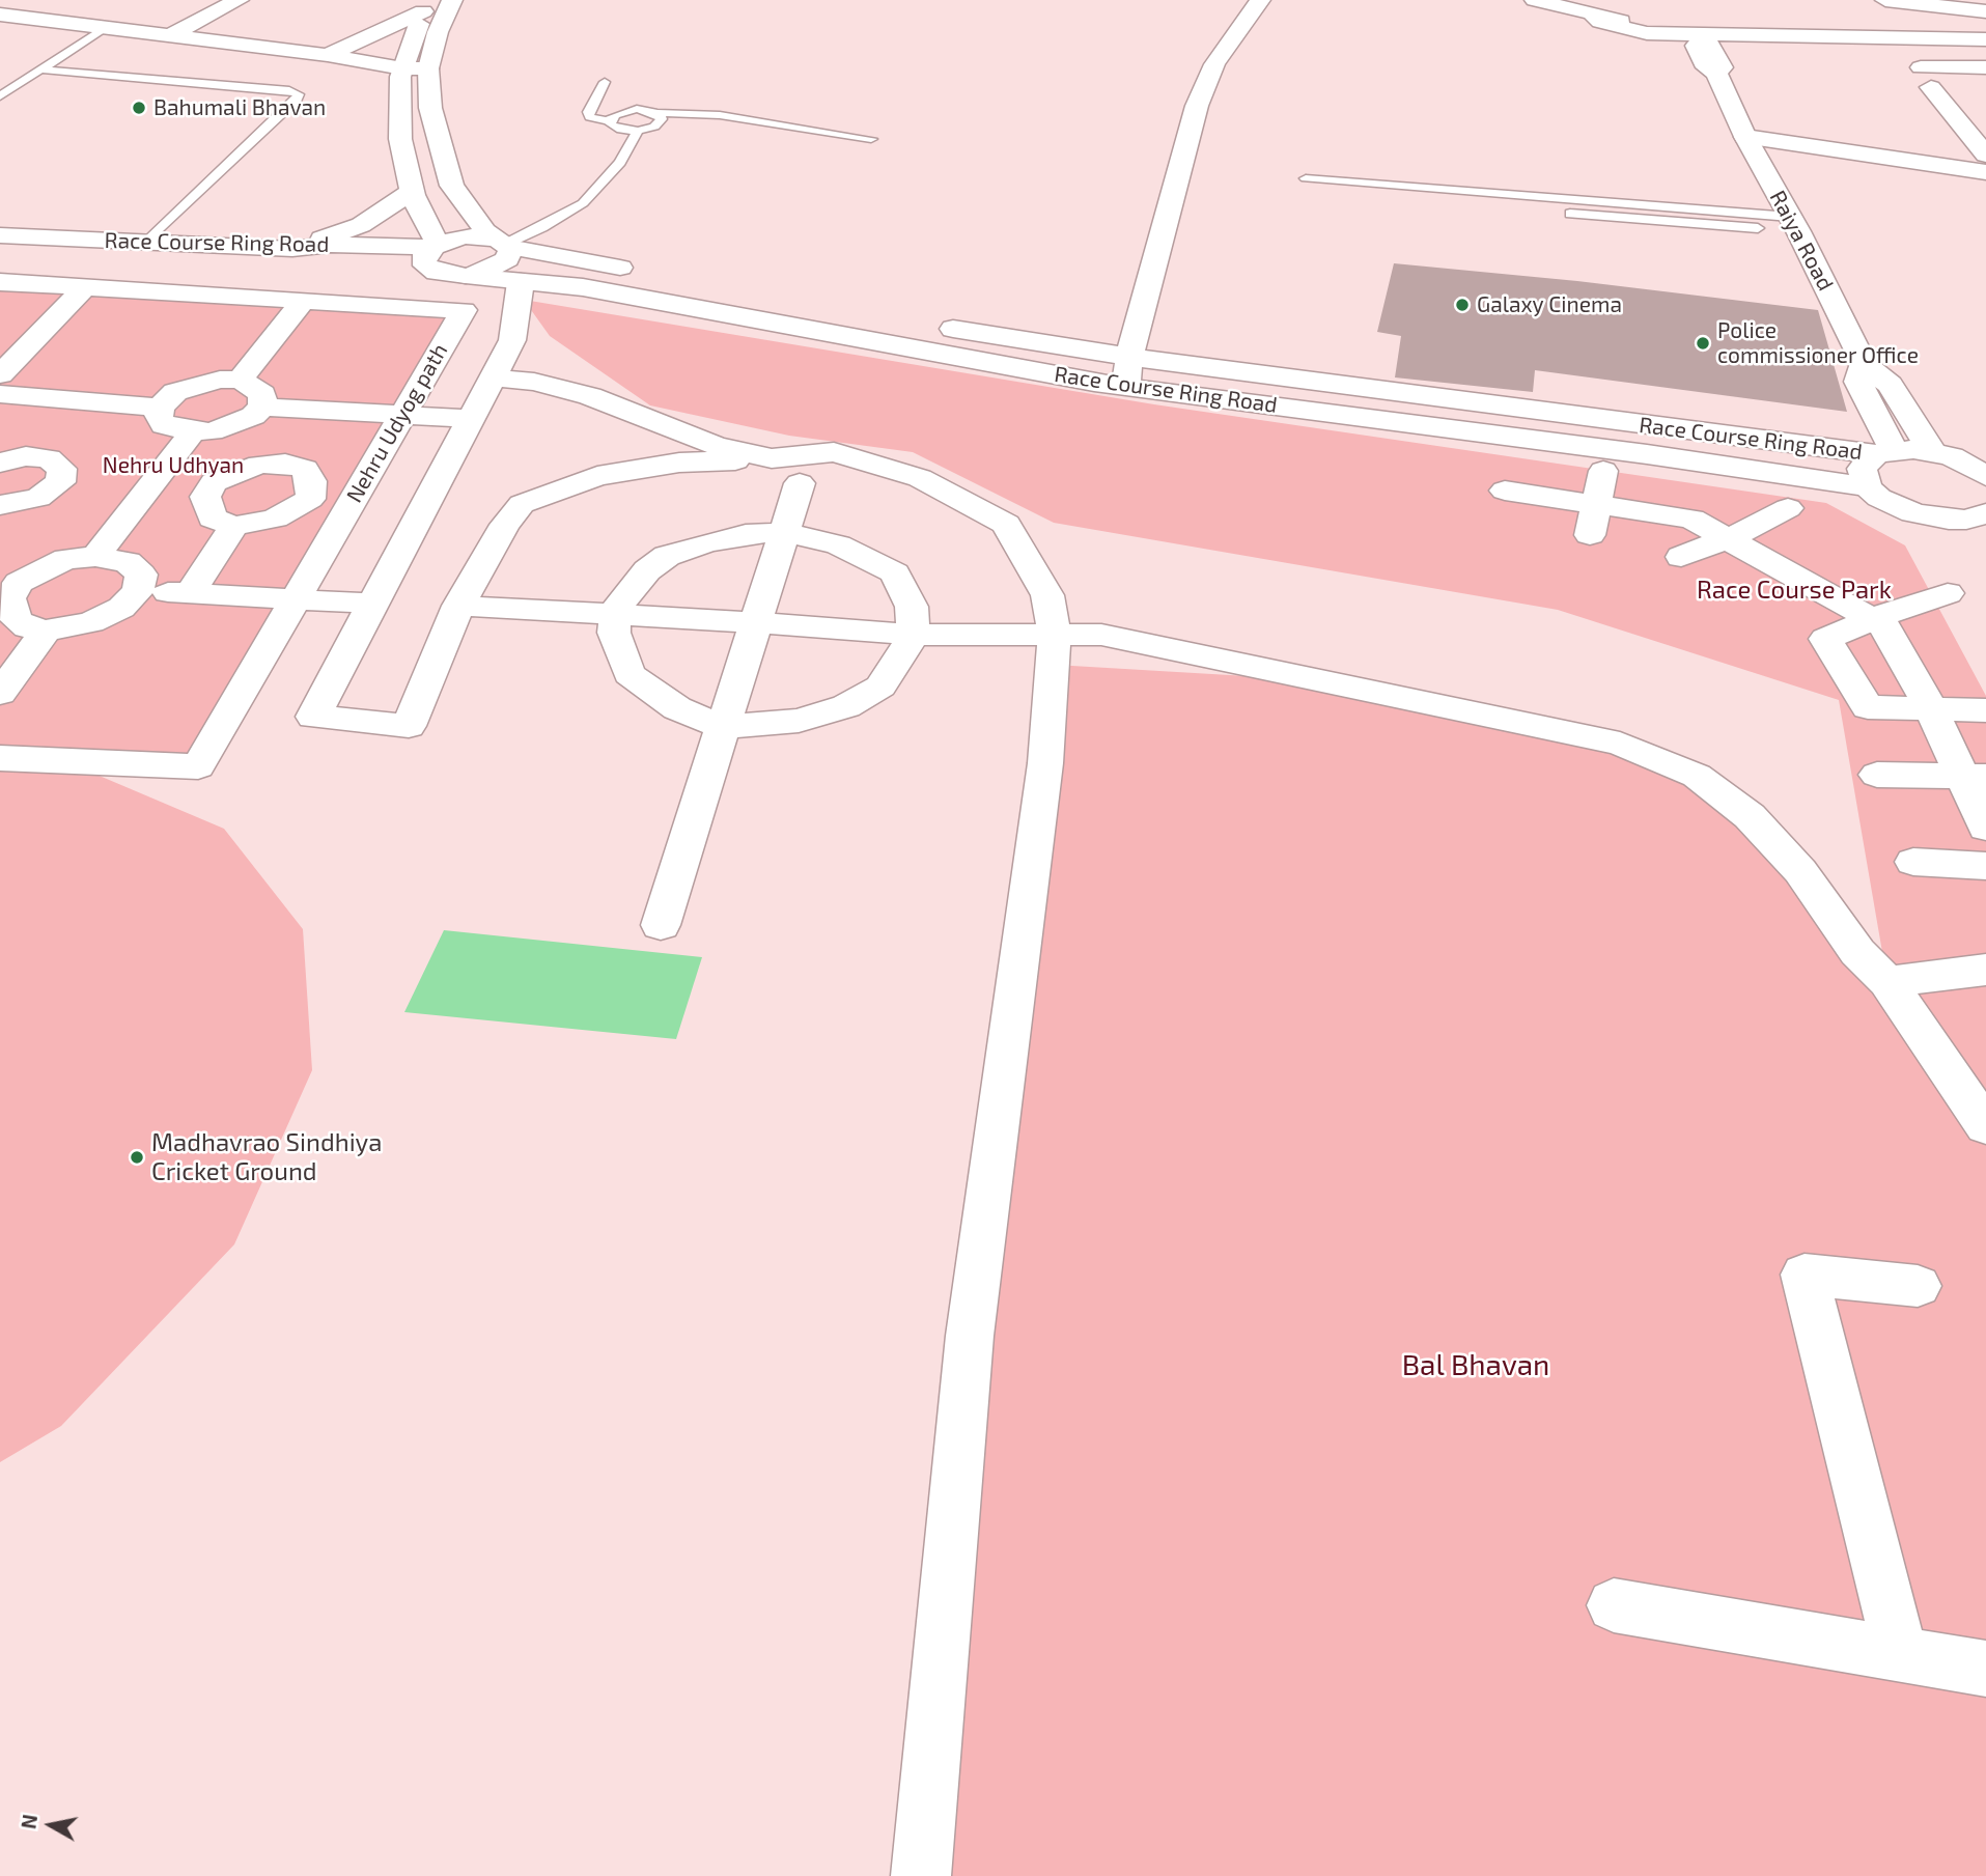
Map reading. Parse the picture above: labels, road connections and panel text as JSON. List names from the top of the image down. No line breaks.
{"streets":{"street":["Raiya Road","Race Course Ring Road","Nehru Udyog path"]},"crossings":[["Raiya Road","Race Course Ring Road"]],"parks":["Nehru Udhyan","Race Course Park","Bal Bhavan"],"places":["Bahumali Bhavan","Galaxy Cinema","Police commissioner Office","Madhavrao Sindhiya Cricket Ground"],"north":"left"}
